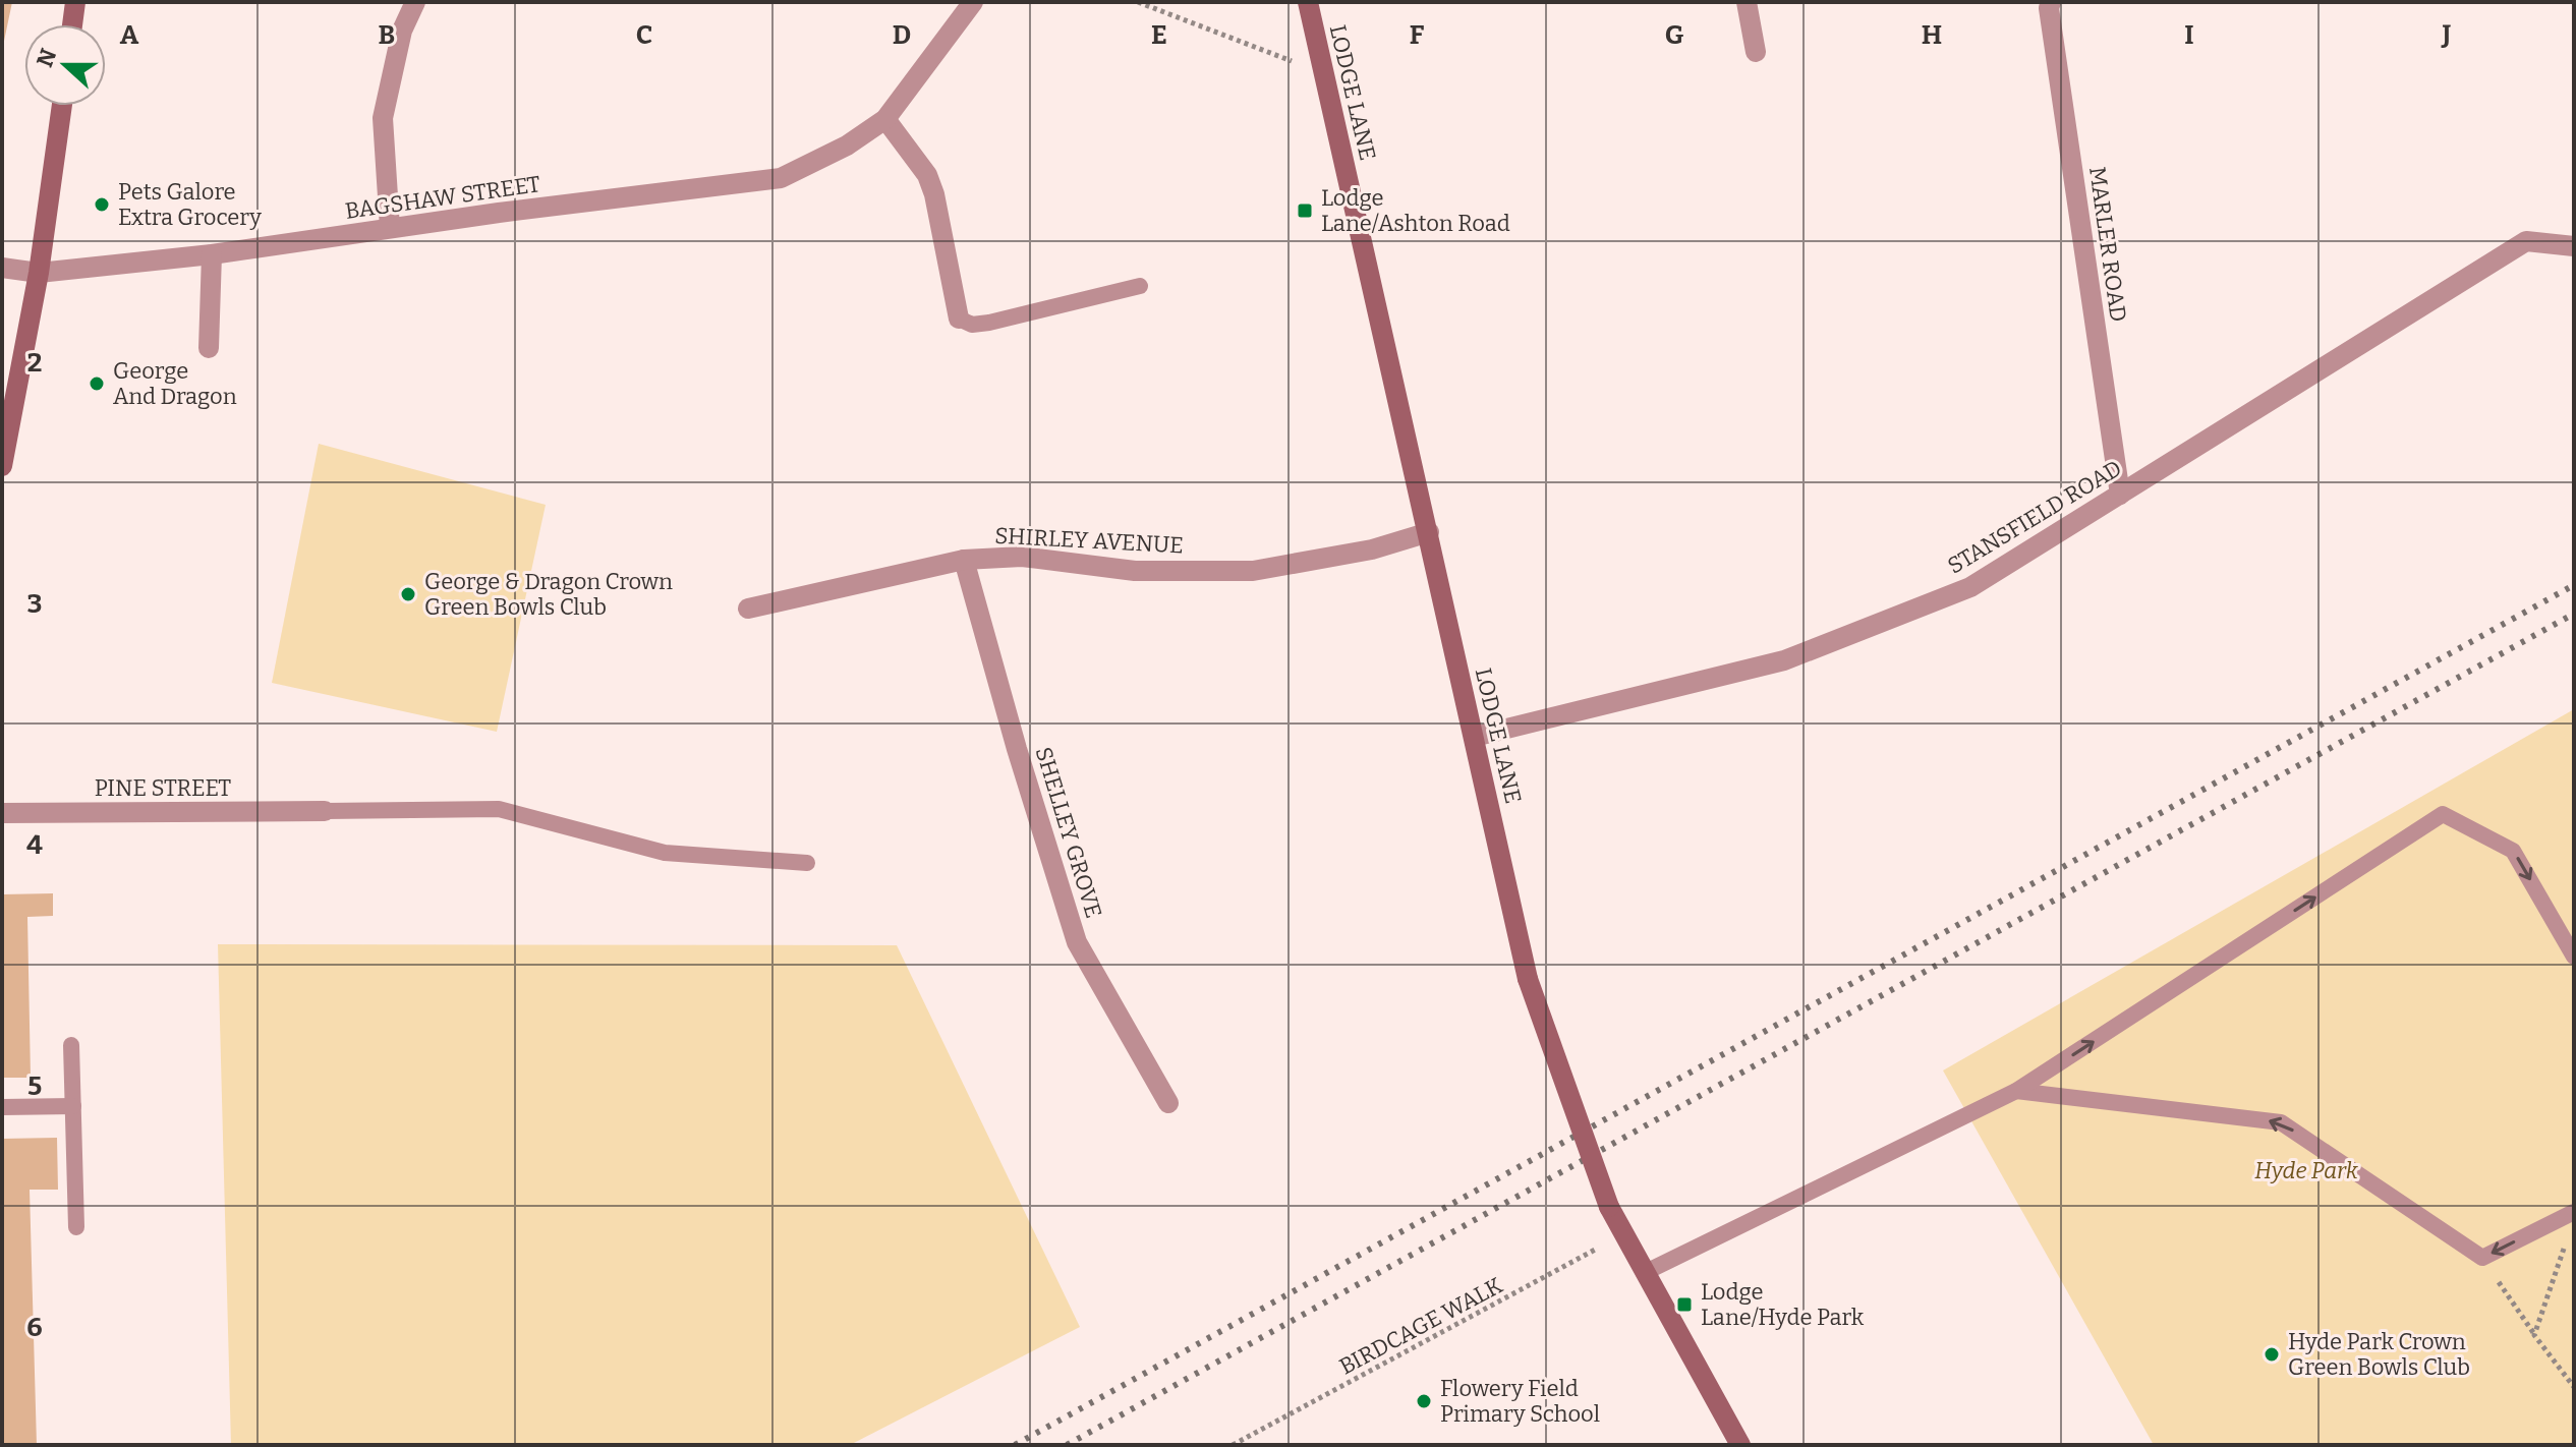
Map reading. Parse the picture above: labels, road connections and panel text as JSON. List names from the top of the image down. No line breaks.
{"streets":{"street":["LODGE LANE","BAGSHAW STREET","MARLER ROAD","STANSFIELD ROAD","SHIRLEY AVENUE","PINE STREET","SHELLEY GROVE"],"path":["BIRDCAGE WALK"]},"crossings":[["LODGE LANE","STANSFIELD ROAD"],["LODGE LANE","SHIRLEY AVENUE"],["LODGE LANE","BIRDCAGE WALK"],["MARLER ROAD","STANSFIELD ROAD"],["SHIRLEY AVENUE","SHELLEY GROVE"]],"parks":["Hyde Park"],"places":{"other":["Pets Galore Extra Grocery","George And Dragon","George & Dragon Crown Green Bowls Club","Hyde Park Crown Green Bowls Club","Flowery Field Primary School"],"transit":["Lodge Lane/Ashton Road","Lodge Lane/Hyde Park"]},"north":"left","grid":{"columns":["A","B","C","D","E","F","G","H","I","J"],"rows":["2","3","4","5","6"]}}
